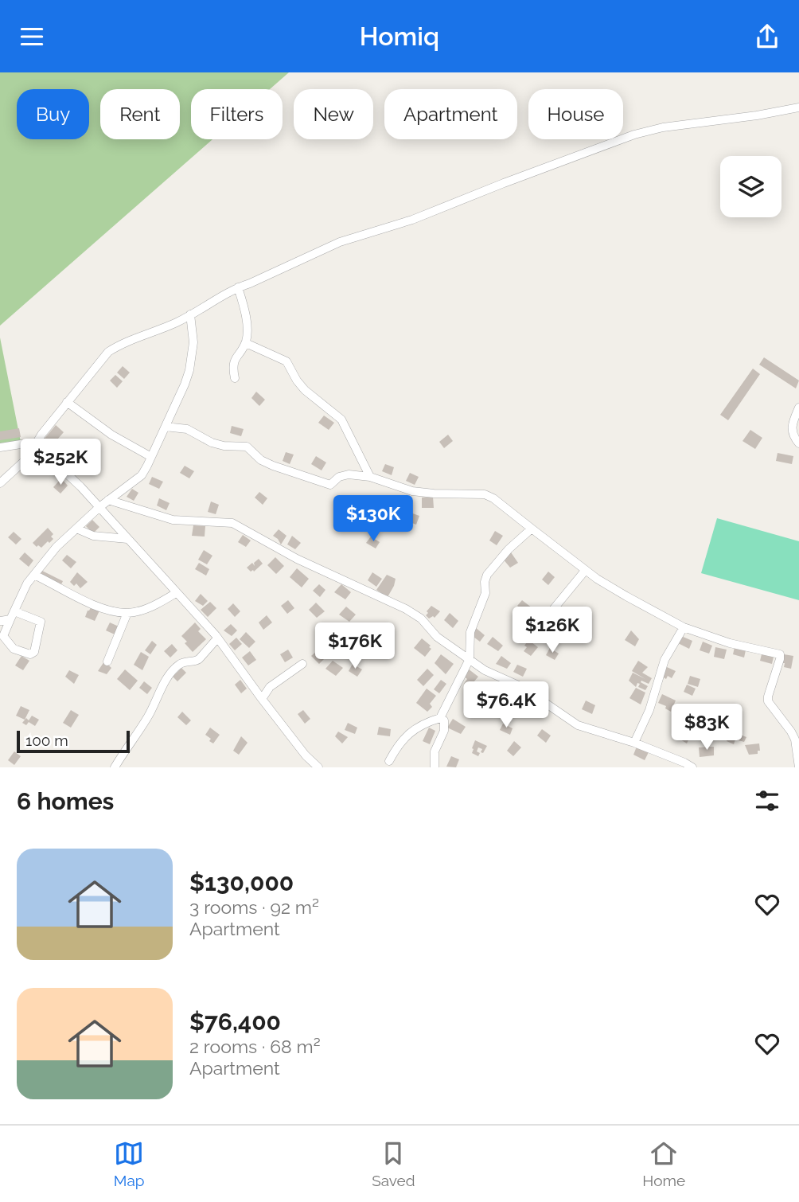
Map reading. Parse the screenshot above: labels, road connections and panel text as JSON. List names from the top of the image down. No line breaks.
{"scale_bar":"100 m","page":{"header":"Homiq","chip":["Buy","Rent","Filters","New","Apartment","House"],"price":["$252K","$130K","$126K","$176K","$76.4K","$83K"],"scale":"100 m","heading":"6 homes","list":[{"name":"$130,000","note":"3 rooms · 92 m² · Apartment"},{"name":"$76,400","note":"2 rooms · 68 m² · Apartment"}],"tabs":["Map","Saved","Home"]}}
